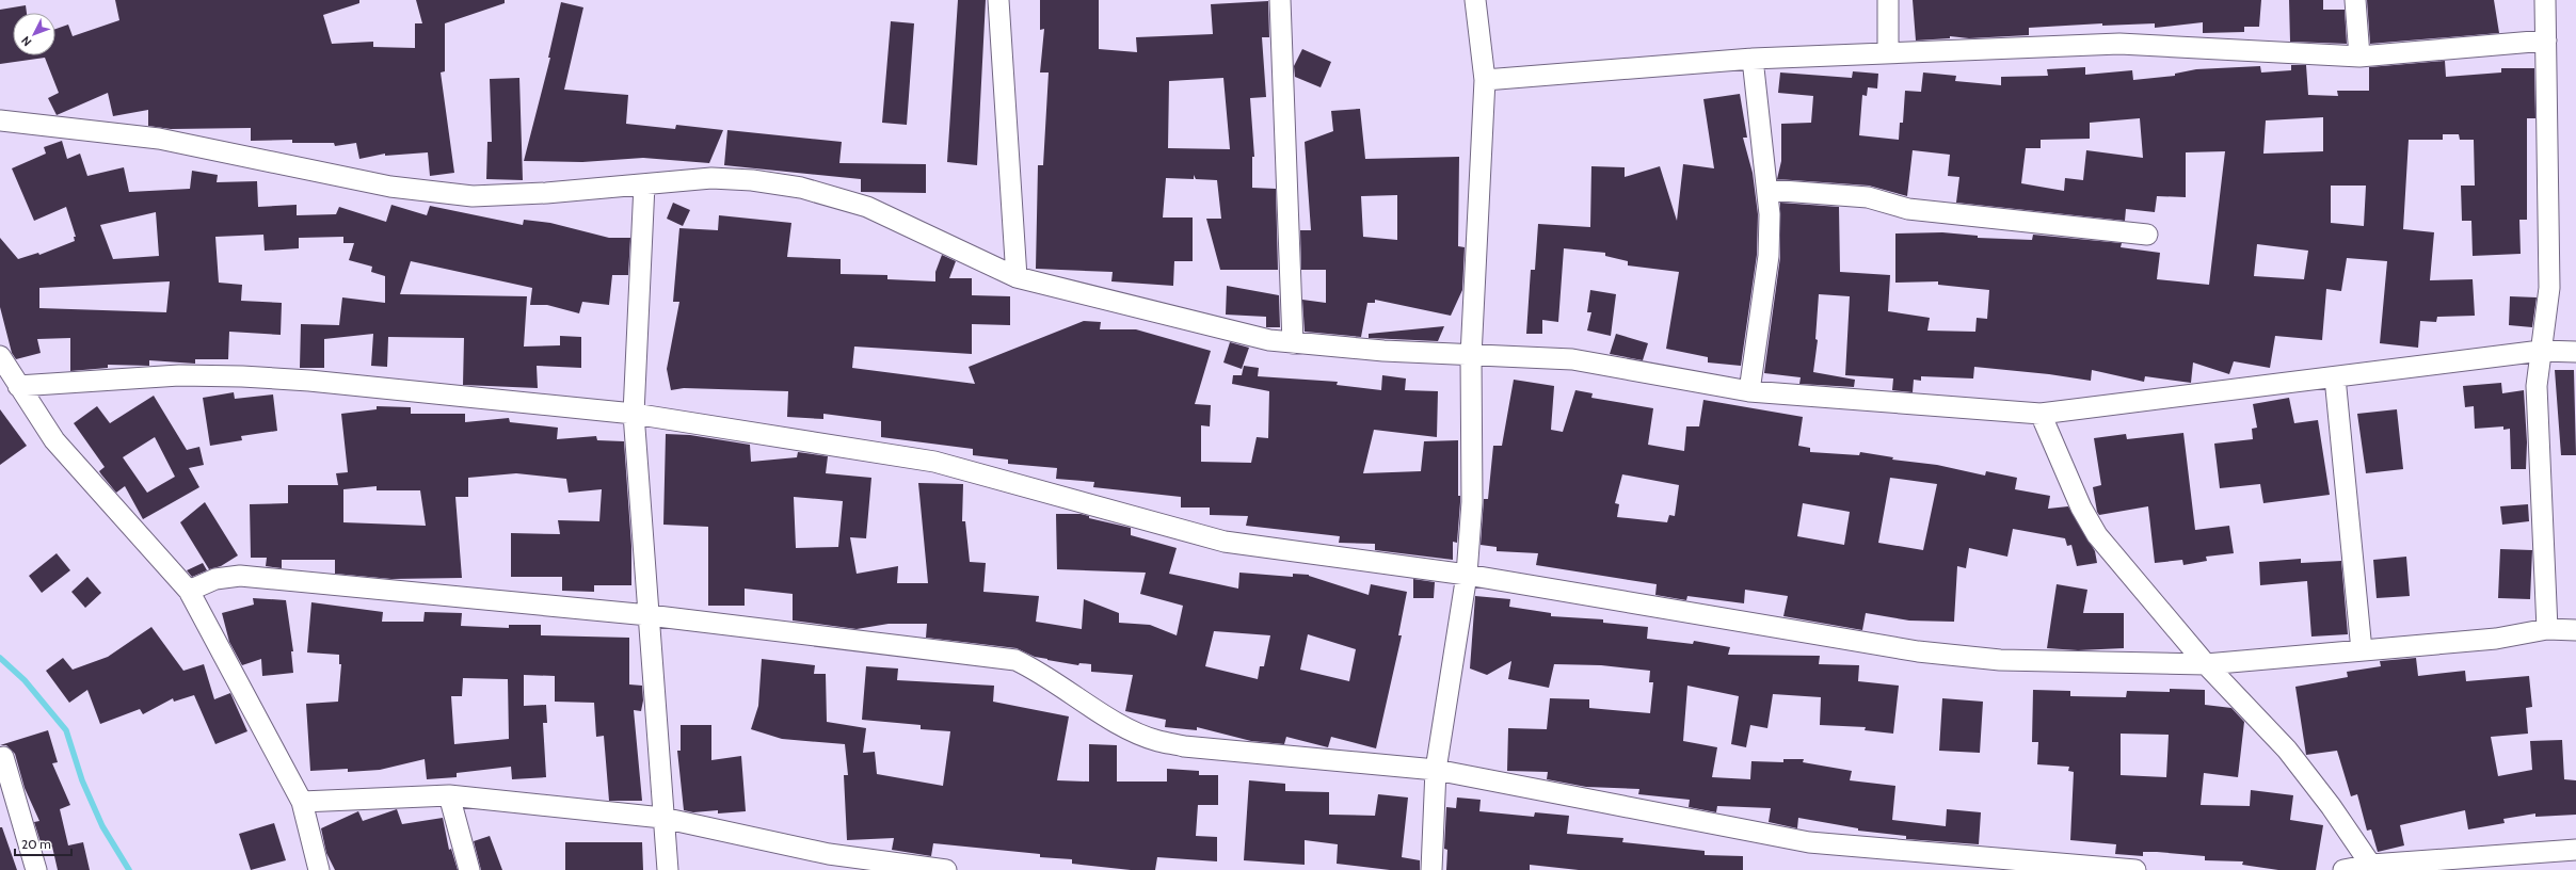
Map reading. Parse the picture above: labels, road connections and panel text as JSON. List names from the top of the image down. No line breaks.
{"scale_bar":"20 m","north":"bottom left"}
